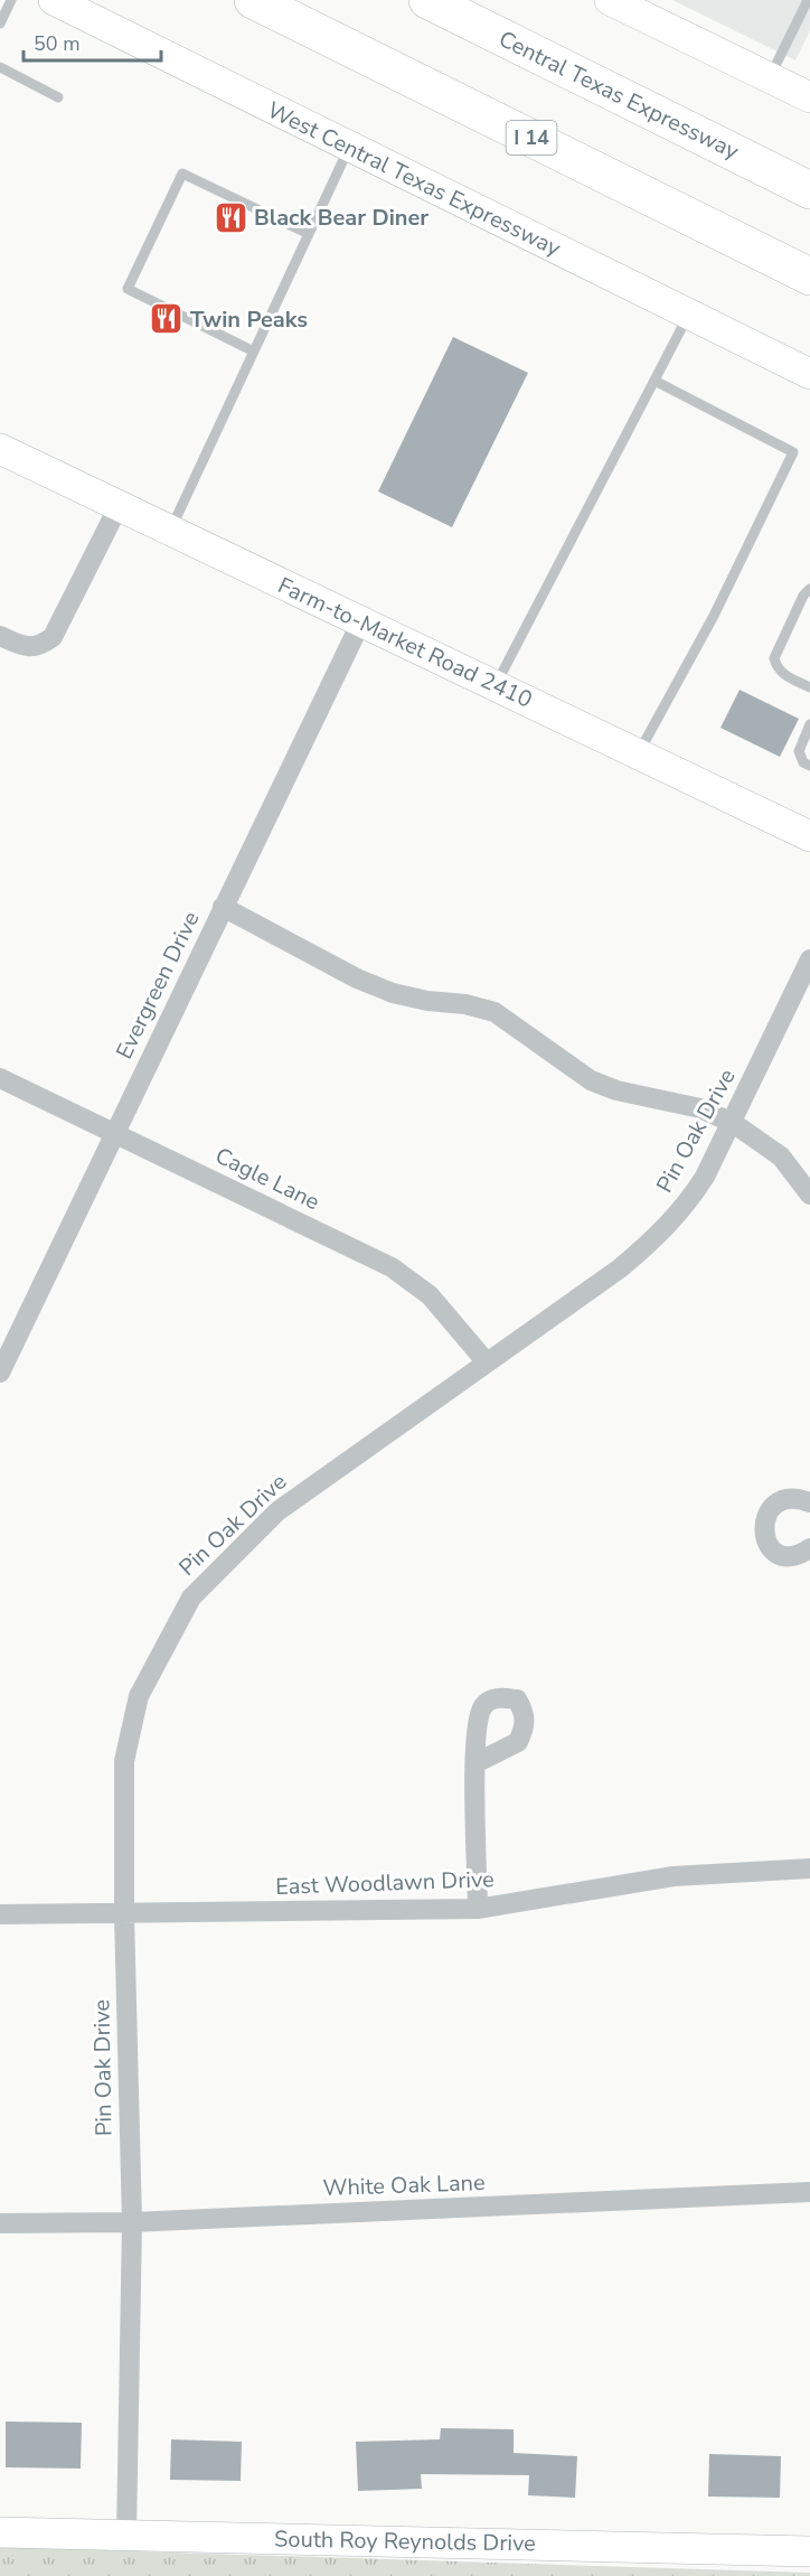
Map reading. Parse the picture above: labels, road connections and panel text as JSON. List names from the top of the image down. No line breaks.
{"streets":{"highway":["Central Texas Expressway","I 14"],"main road":["West Central Texas Expressway","Farm-to-Market Road 2410","South Roy Reynolds Drive"],"street":["Evergreen Drive","Pin Oak Drive","Cagle Lane","East Woodlawn Drive","White Oak Lane"]},"crossings":[["Farm-to-Market Road 2410","Evergreen Drive"],["Evergreen Drive","Cagle Lane"],["Pin Oak Drive","Cagle Lane"],["Pin Oak Drive","East Woodlawn Drive"],["Pin Oak Drive","White Oak Lane"],["Pin Oak Drive","South Roy Reynolds Drive"]],"places":{"restaurant":["Black Bear Diner","Twin Peaks"]},"scale_bar":"50 m"}
